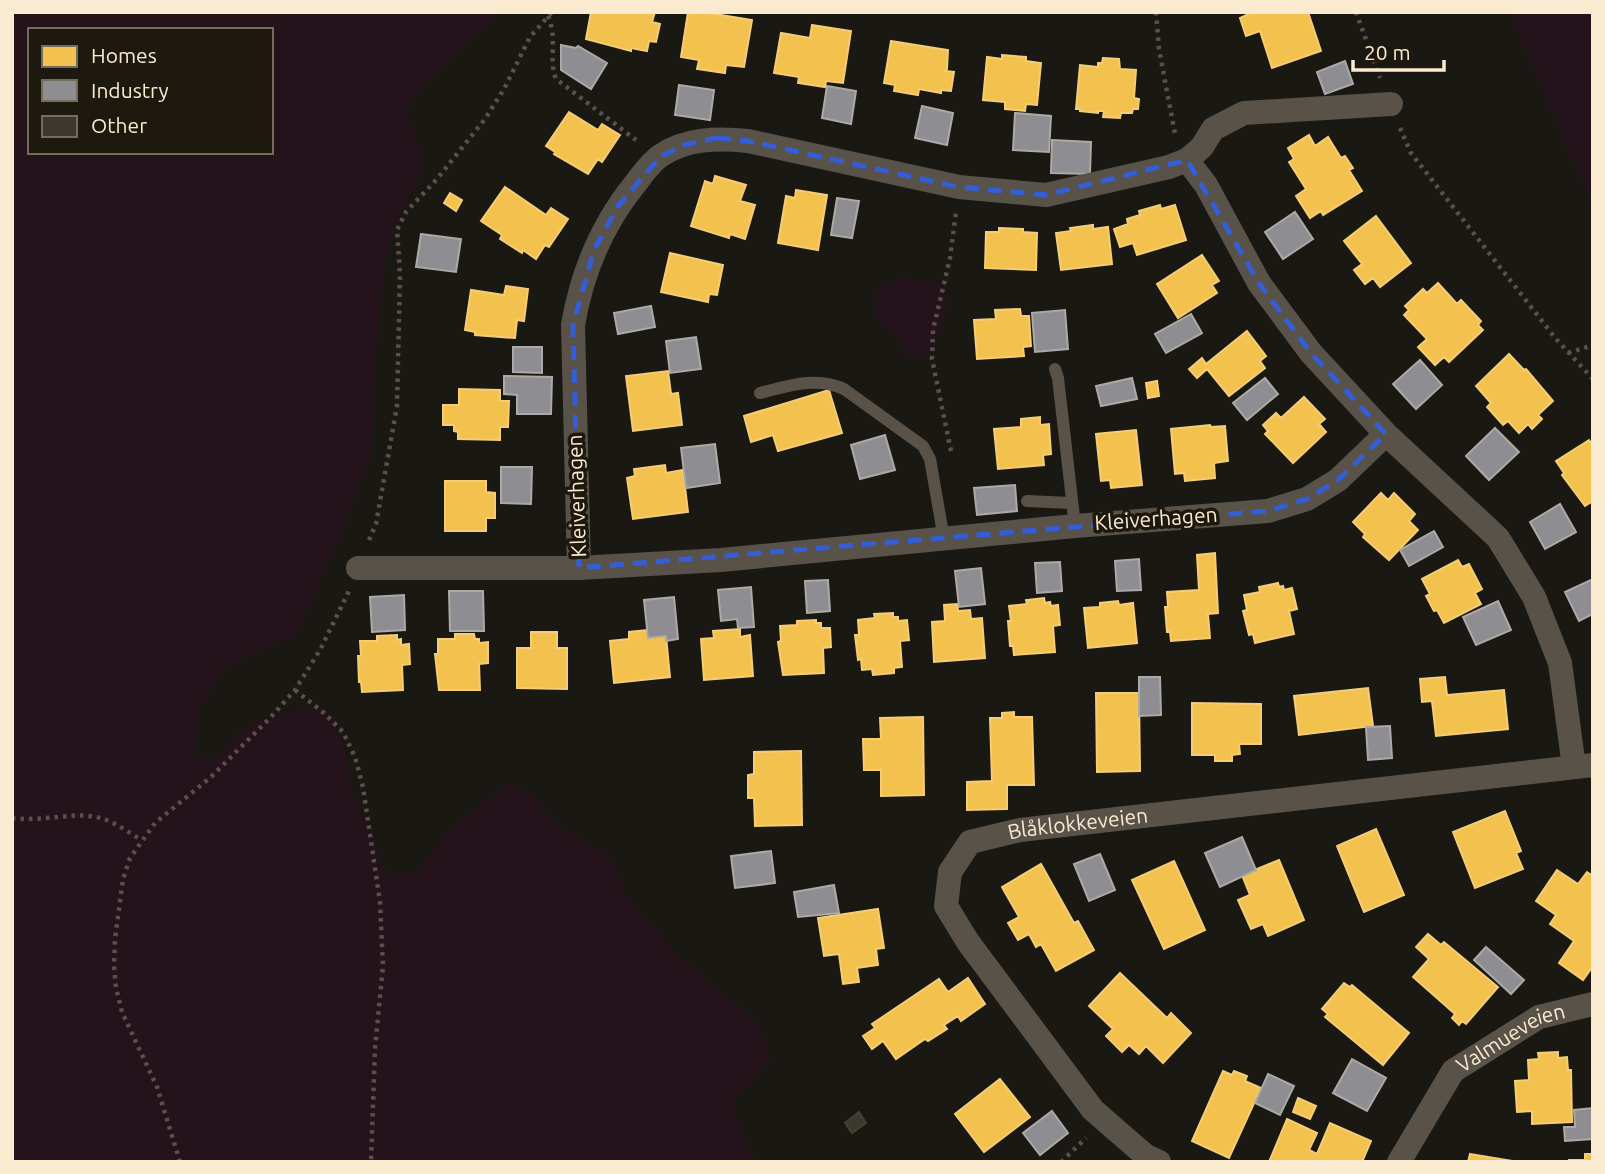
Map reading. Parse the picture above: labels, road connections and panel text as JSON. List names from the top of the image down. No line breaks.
{"streets":{"street":["Kleiverhagen","Blåklokkeveien","Valmueveien"]},"legend":["Homes","Industry","Other"],"scale_bar":"20 m"}
